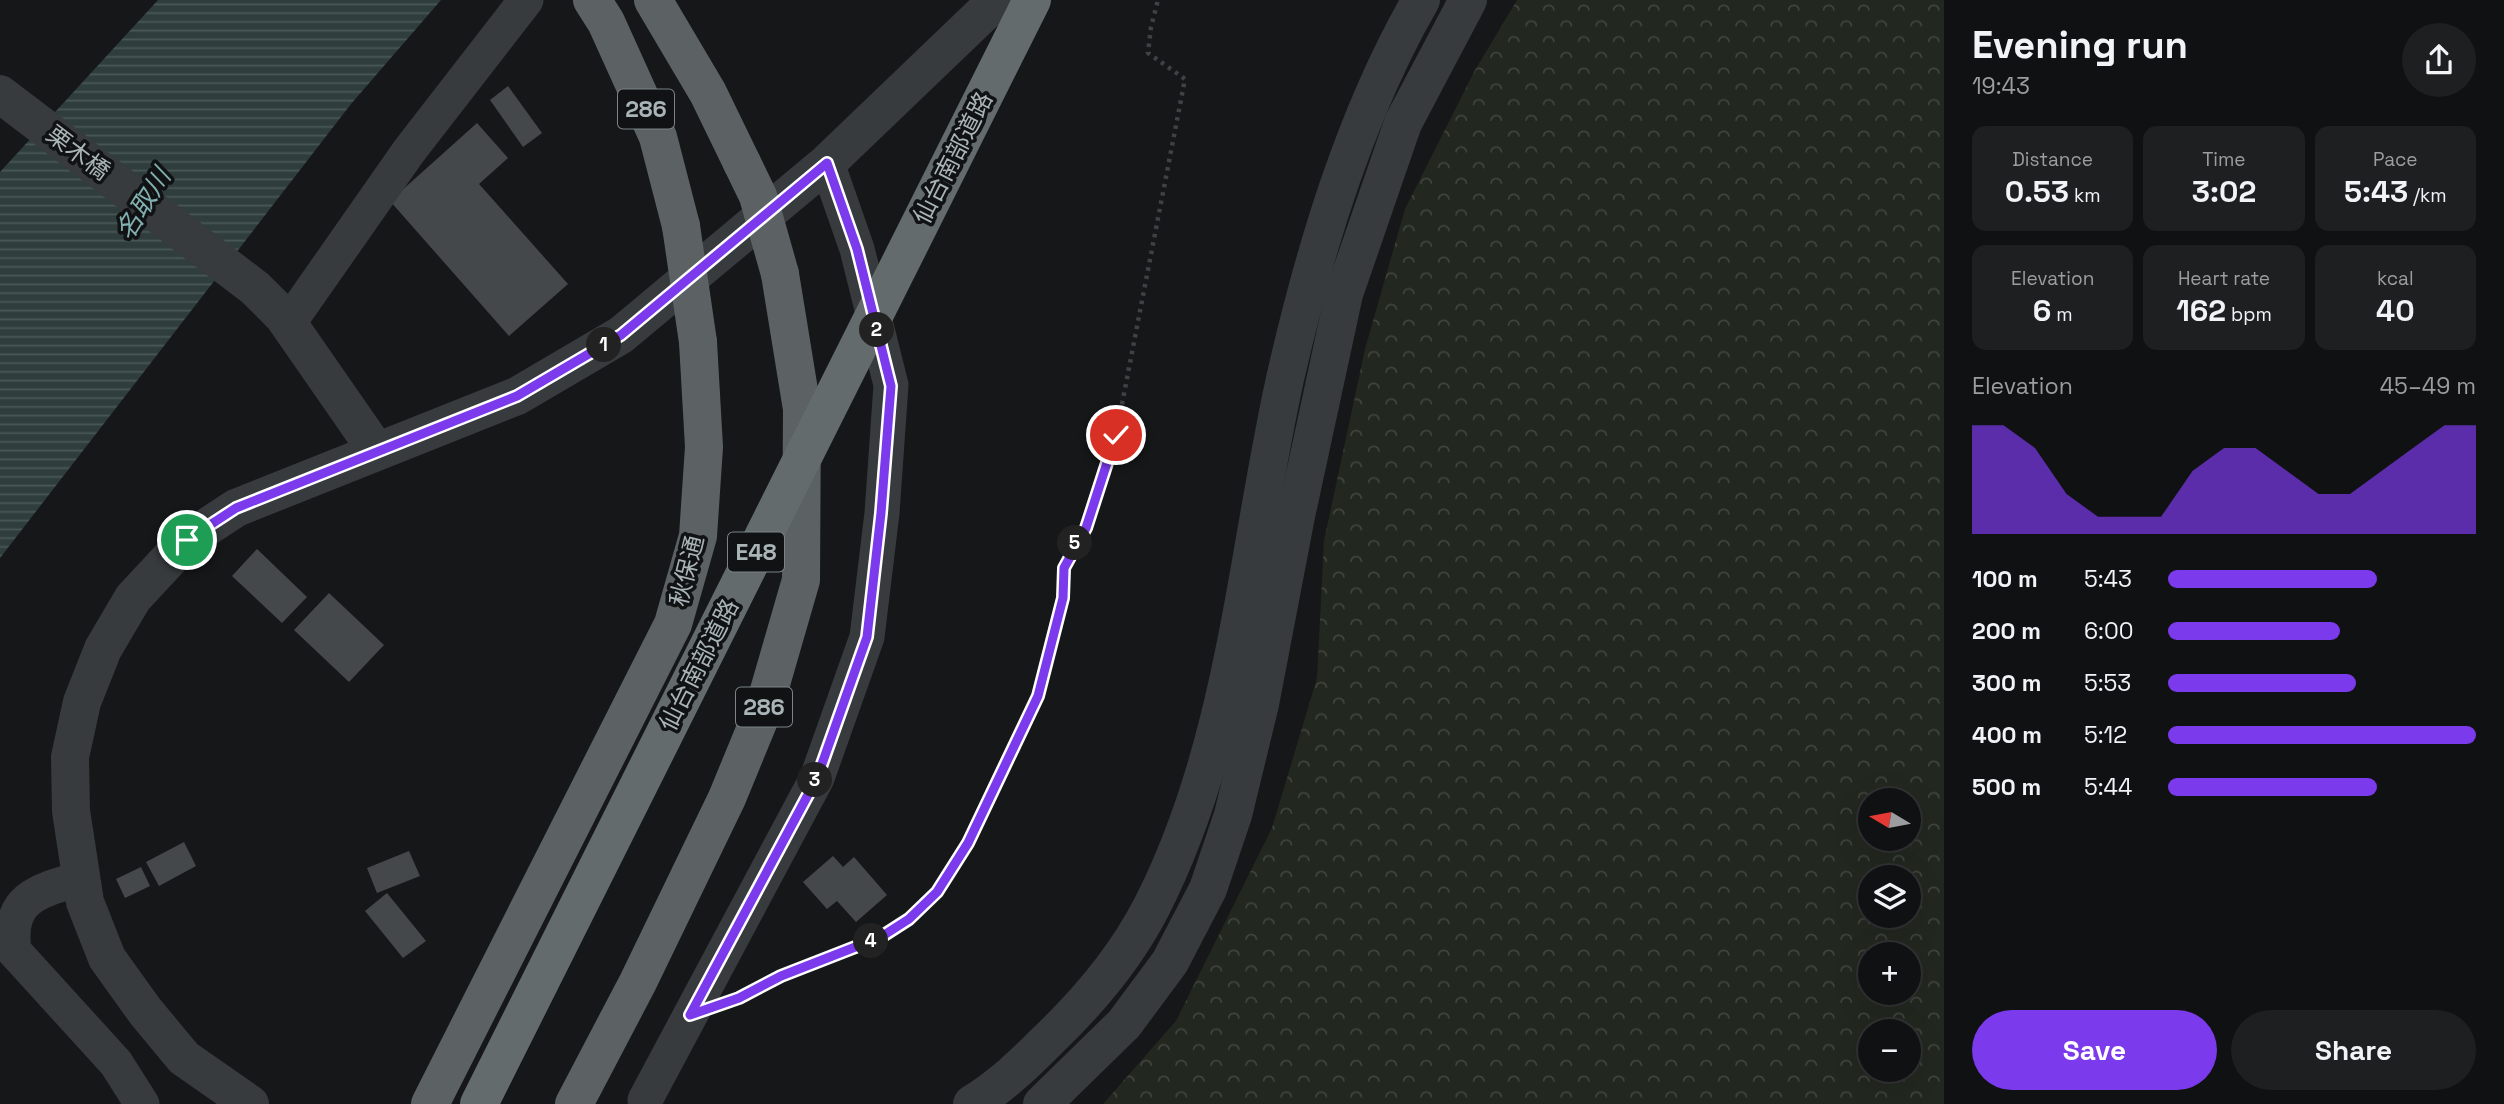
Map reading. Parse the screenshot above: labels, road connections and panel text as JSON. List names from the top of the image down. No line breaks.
{"streets":{"highway":["286","仙台南部道路","E48","秋保通"],"street":["栗木橋"]},"water":["名取川"],"north":"left","page":{"heading":["Evening run","19:43"],"stats":[["Distance","0.53 km"],["Time","3:02"],["Pace","5:43 /km"],["Elevation","6 m"],["Heart rate","162 bpm"],["kcal","40"]],"pins":["2","1","5","3","4"],"chart":["Elevation","45–49 m"],"list":[{"name":"100 m","note":"5:43"},{"name":"200 m","note":"6:00"},{"name":"300 m","note":"5:53"},{"name":"400 m","note":"5:12"},{"name":"500 m","note":"5:44"}],"map_buttons":["+","−"],"buttons":["Save","Share"]}}
